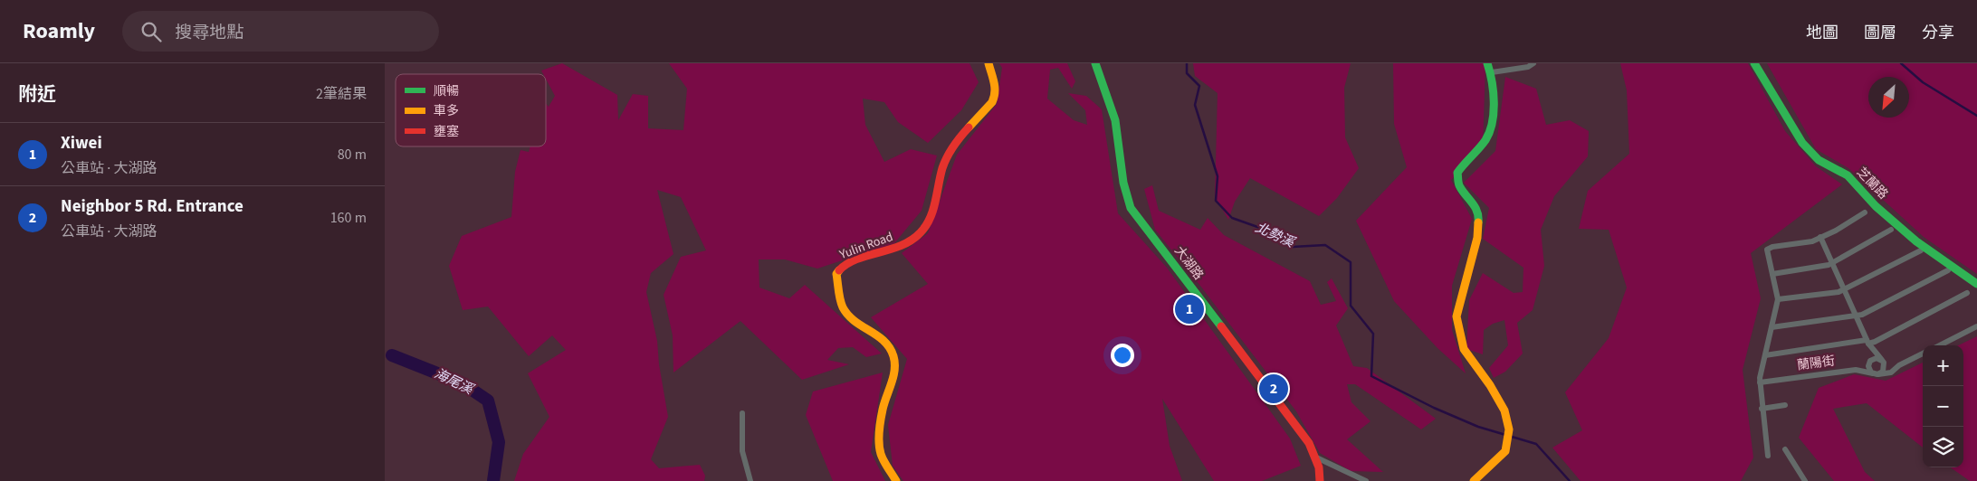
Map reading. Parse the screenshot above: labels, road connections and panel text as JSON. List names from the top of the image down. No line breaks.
{"streets":{"street":["芝蘭路","Yulin Road","大湖路","蘭陽街"]},"water":["北勢溪","海尾溪"],"legend":["順暢","車多","壅塞"],"north":"bottom left","page":{"header":"Roamly","search":"搜尋地點","nav":["地圖","圖層","分享"],"heading":["附近","2筆結果"],"list":[{"mark":"1","name":"Xiwei","note":"公車站 · 大湖路","value":"80 m"},{"mark":"2","name":"Neighbor 5 Rd. Entrance","note":"公車站 · 大湖路","value":"160 m"}],"pins":["1","2"],"map_buttons":["+","−"]}}
